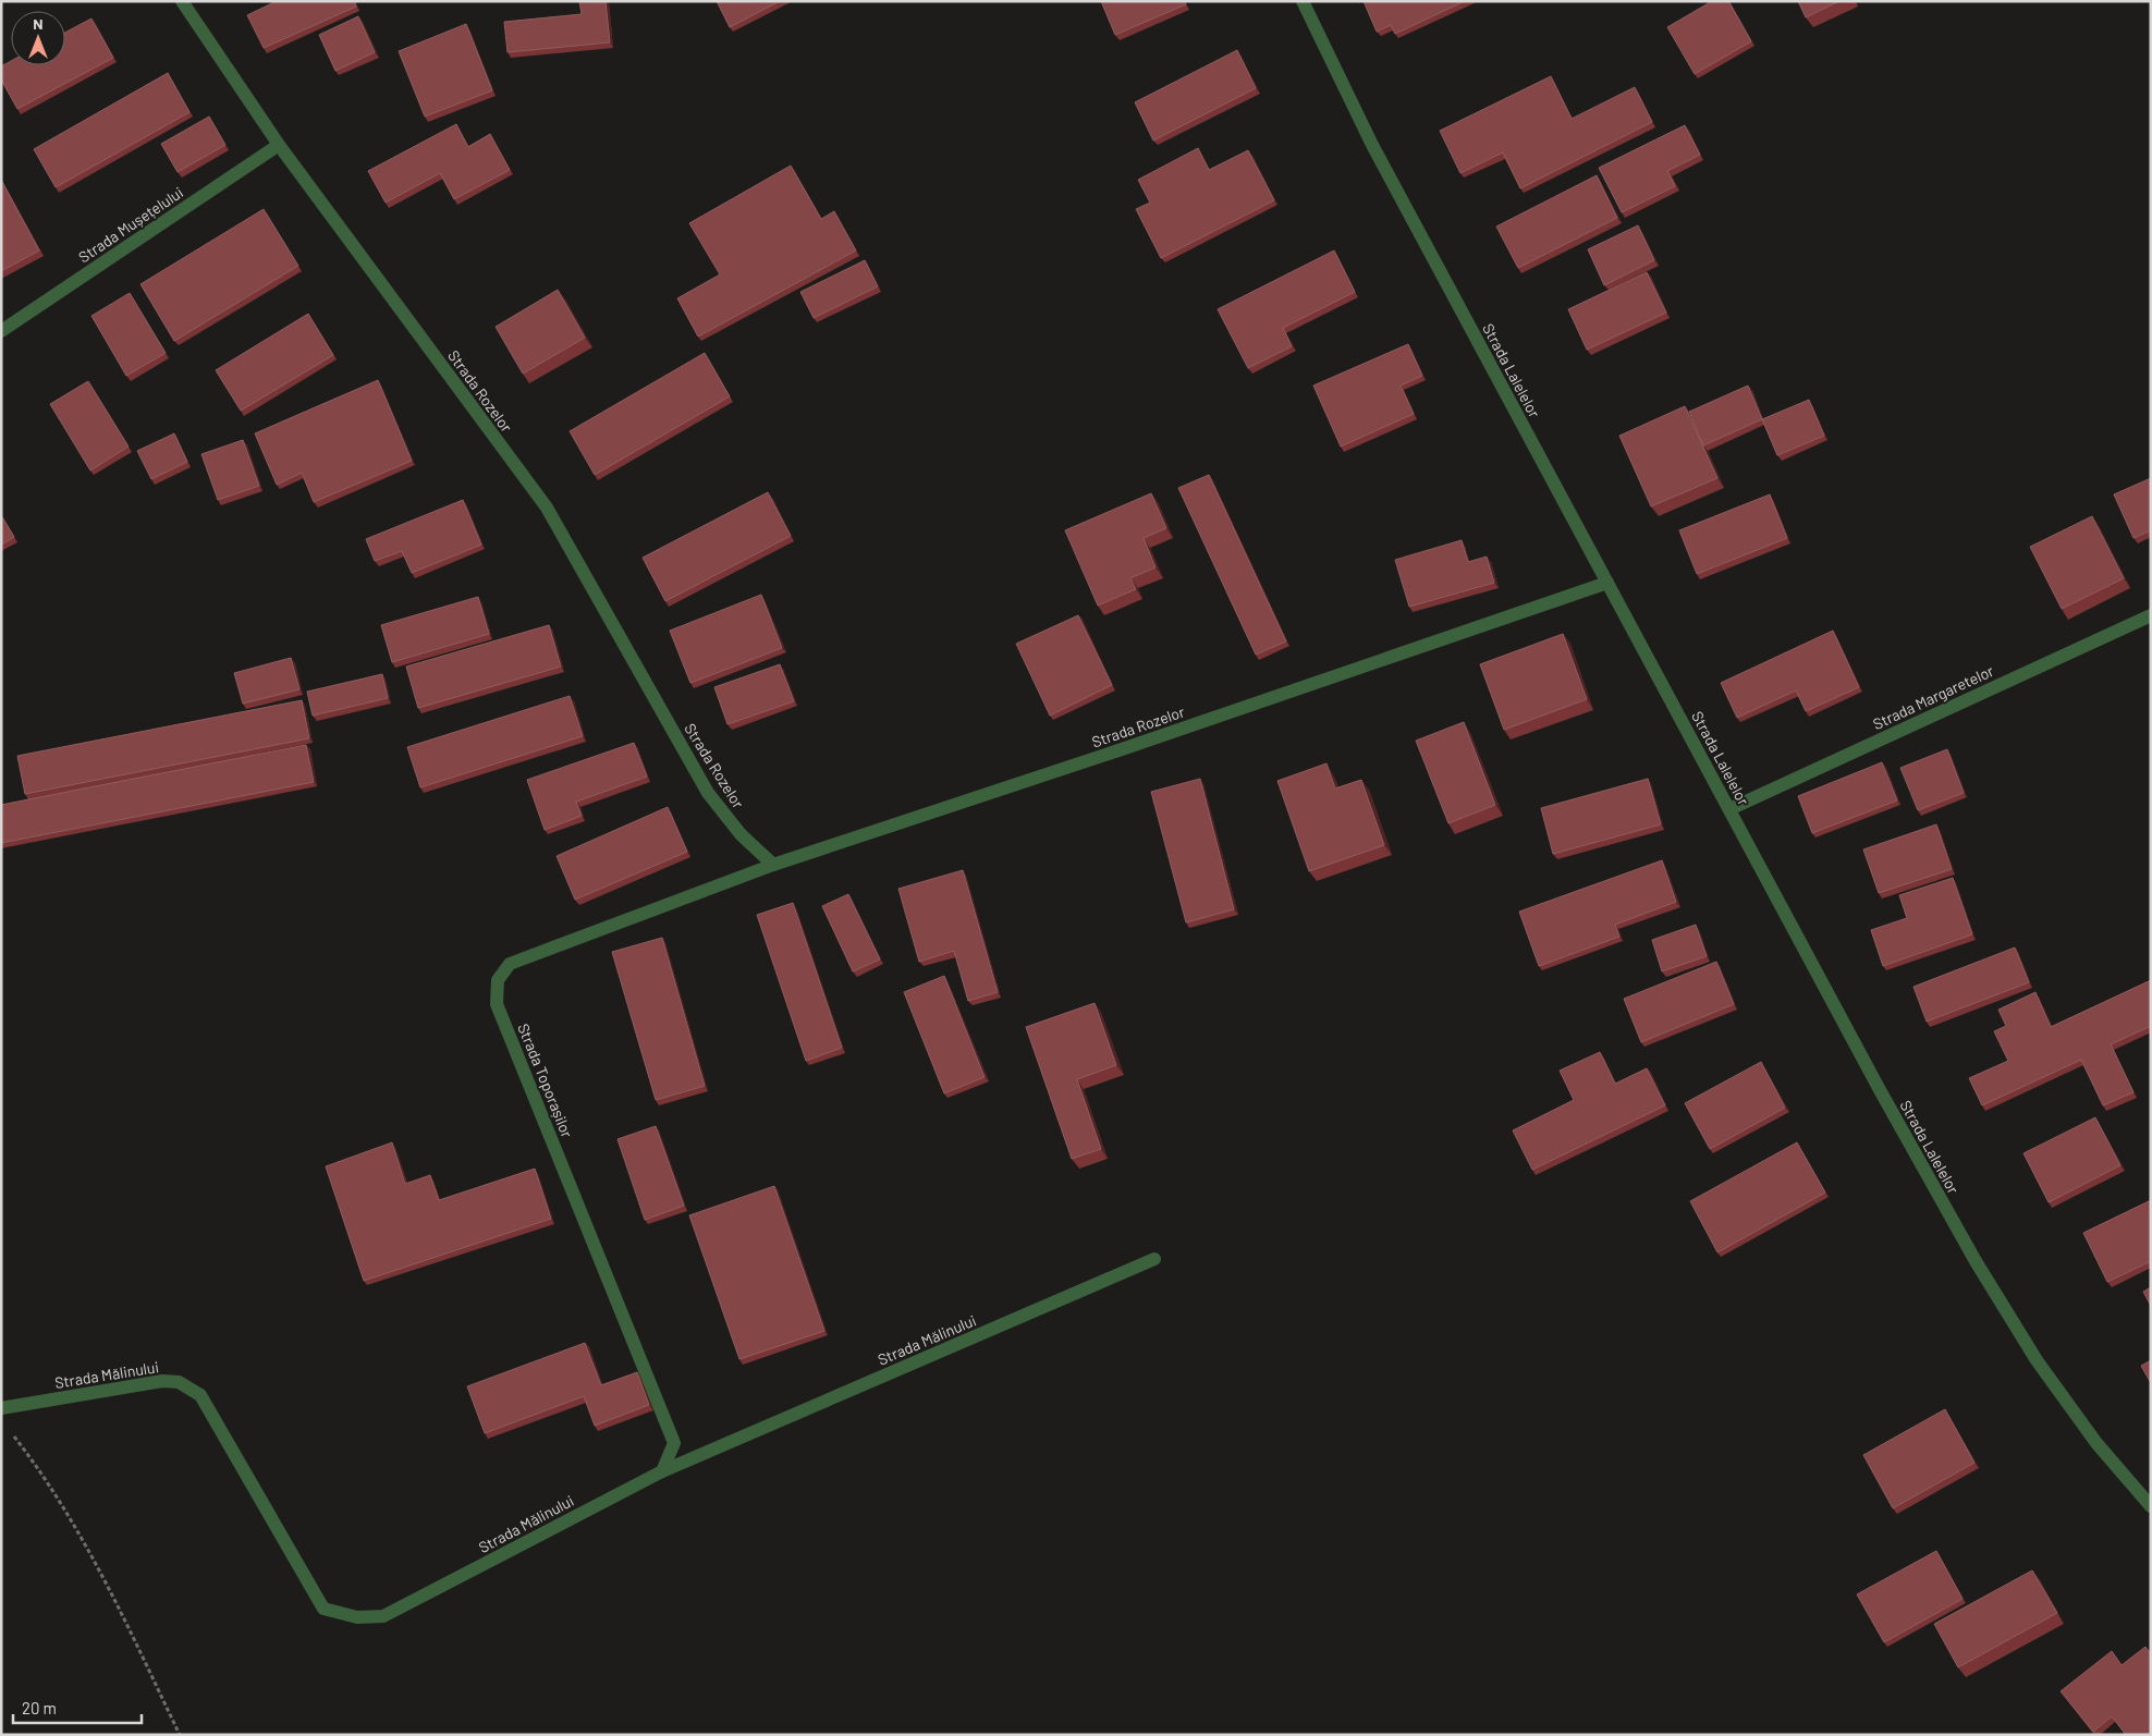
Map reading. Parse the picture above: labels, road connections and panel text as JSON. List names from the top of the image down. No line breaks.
{"streets":{"street":["Strada Mușețelului","Strada Lalelelor","Strada Rozelor","Strada Margaretelor","Strada Toporașilor","Strada Mălinului"]},"crossings":[["Strada Mușețelului","Strada Rozelor"],["Strada Lalelelor","Strada Rozelor"],["Strada Lalelelor","Strada Margaretelor"],["Strada Rozelor","Strada Toporașilor"],["Strada Toporașilor","Strada Mălinului"]],"scale_bar":"20 m","north":"top"}
